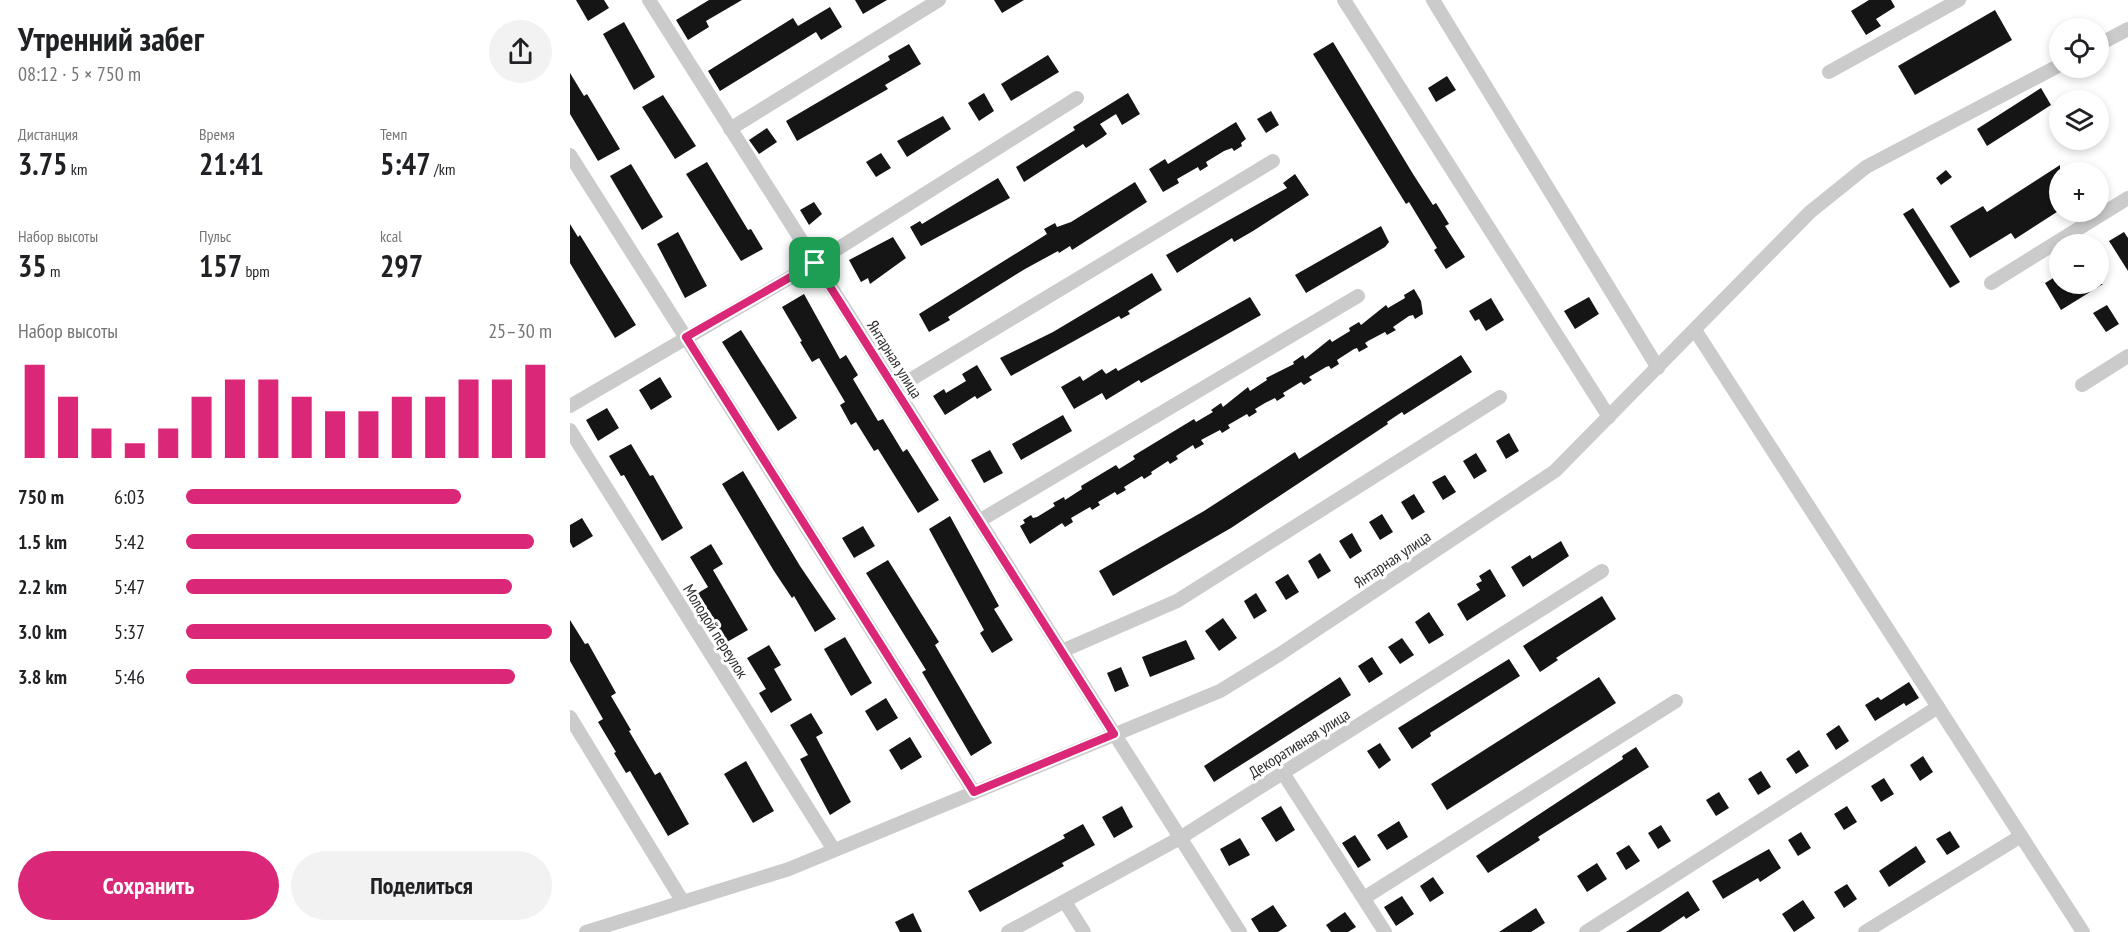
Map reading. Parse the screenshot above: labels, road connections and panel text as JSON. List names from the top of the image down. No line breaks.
{"streets":{"street":["Янтарная улица","Молодой переулок","Декоративная улица"]},"crossings":[["Янтарная улица","Декоративная улица"]],"page":{"heading":["Утренний забег","08:12 · 5 × 750 m"],"map_buttons":["+","−"],"stats":[["Дистанция","3.75 km"],["Время","21:41"],["Темп","5:47 /km"],["Набор высоты","35 m"],["Пульс","157 bpm"],["kcal","297"]],"chart":["Набор высоты","25–30 m"],"list":[{"name":"750 m","note":"6:03"},{"name":"1.5 km","note":"5:42"},{"name":"2.2 km","note":"5:47"},{"name":"3.0 km","note":"5:37"},{"name":"3.8 km","note":"5:46"}],"buttons":["Сохранить","Поделиться"]}}
